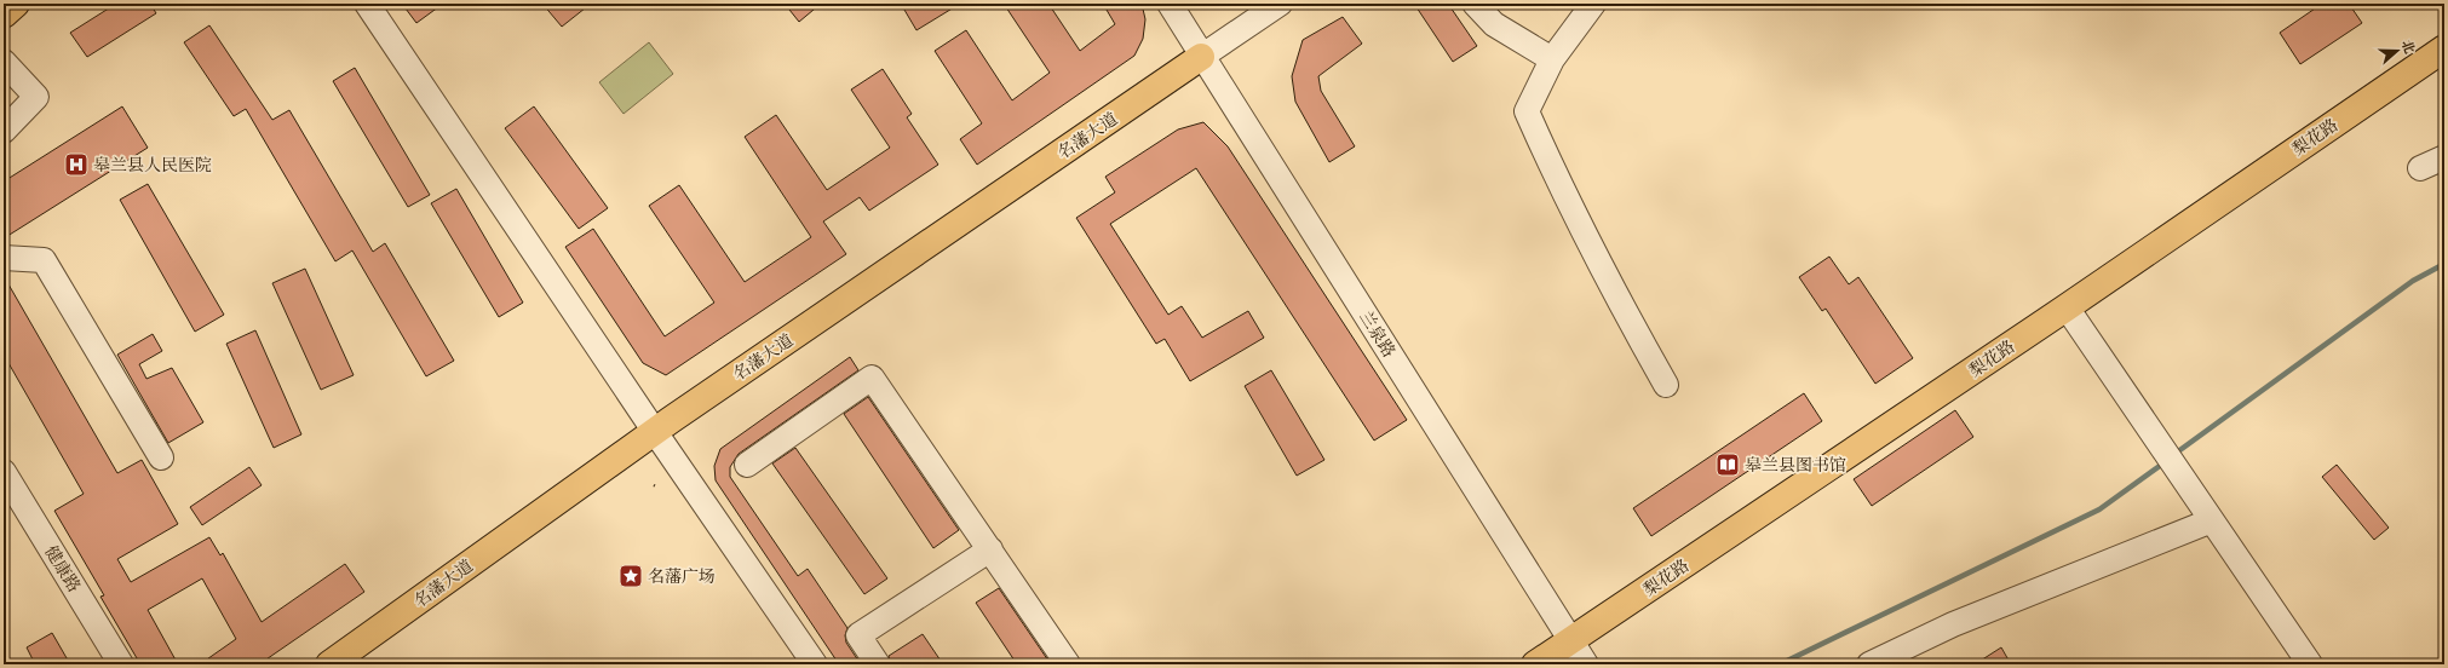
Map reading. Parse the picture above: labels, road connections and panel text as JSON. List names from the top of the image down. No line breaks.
{"streets":{"main road":["名藩大道","梨花路"],"street":["兰泉路","健康路"]},"crossings":[["名藩大道","兰泉路"],["梨花路","兰泉路"]],"places":{"hospital":["皋兰县人民医院"],"library":["皋兰县图书馆"],"place":["名藩广场"]},"north":"right"}
